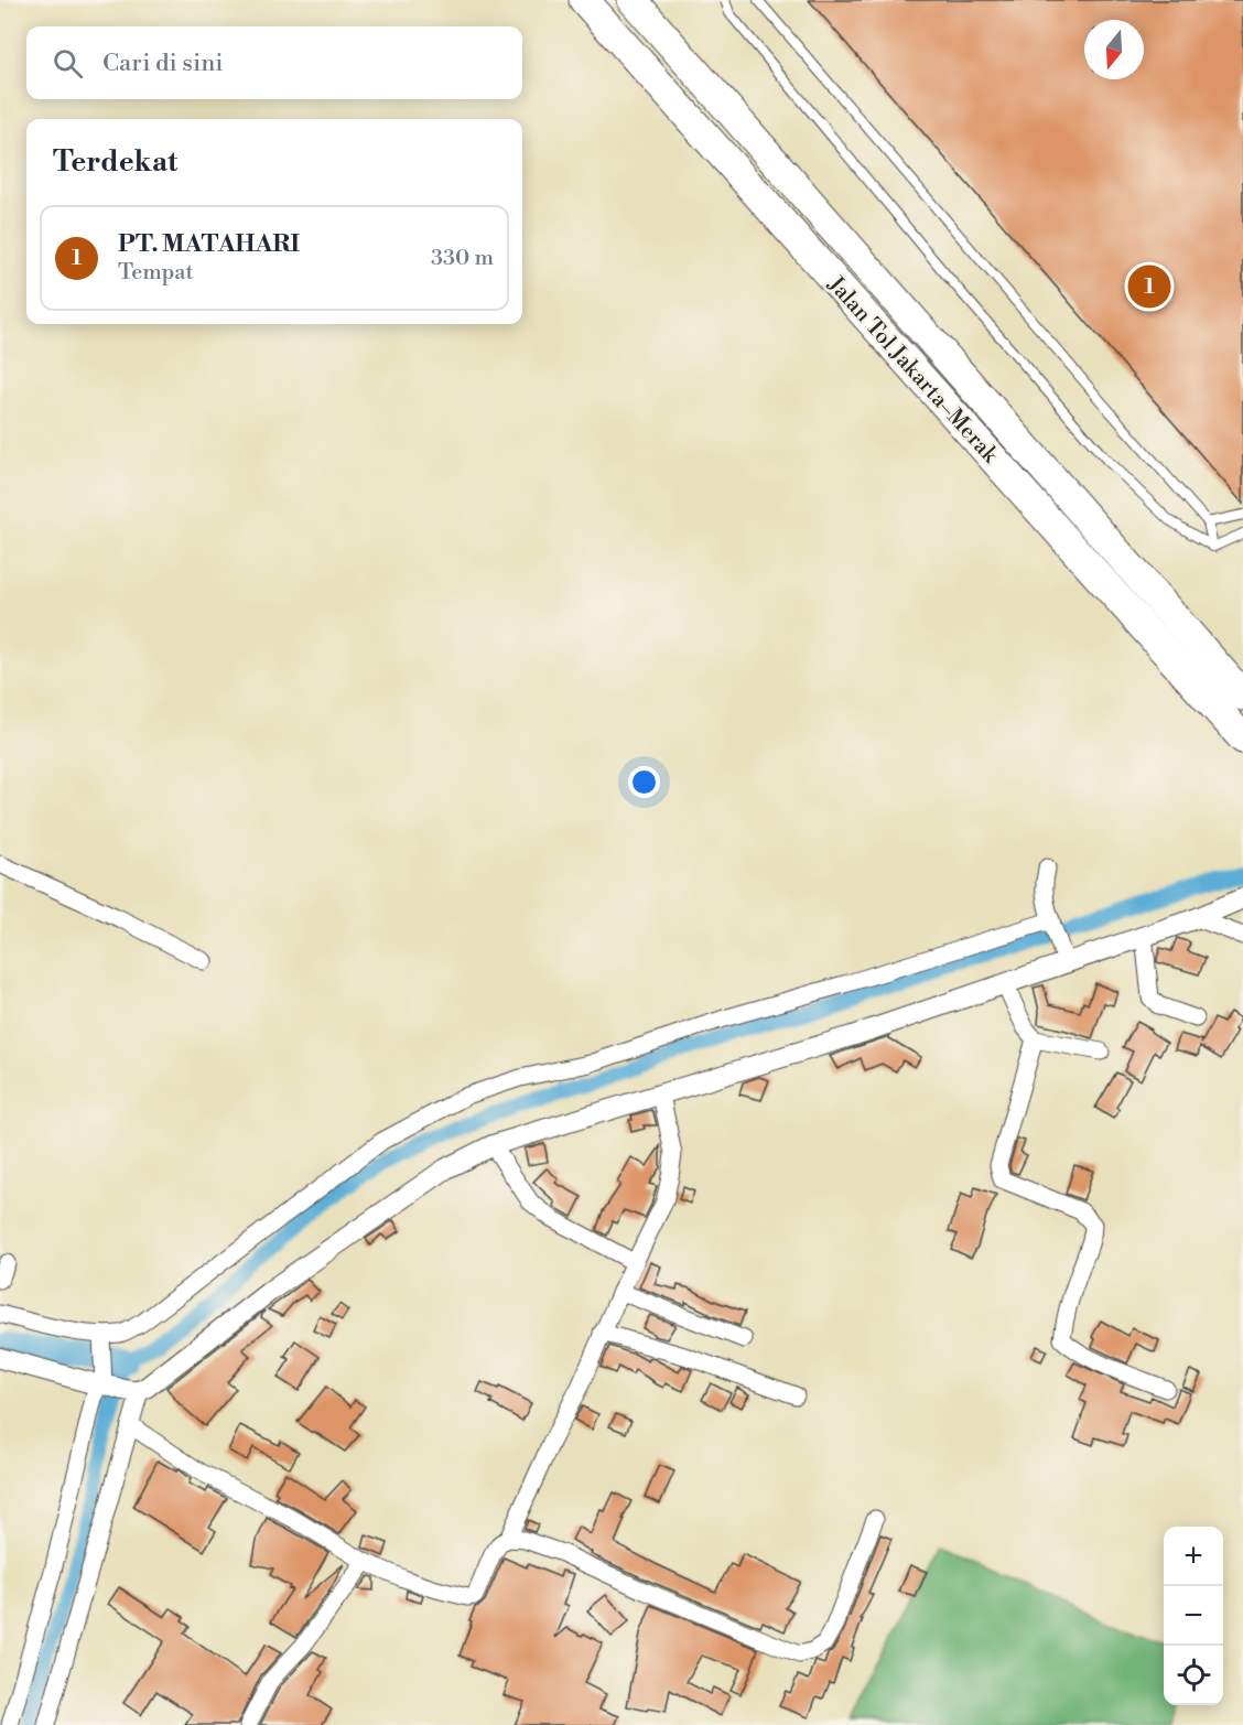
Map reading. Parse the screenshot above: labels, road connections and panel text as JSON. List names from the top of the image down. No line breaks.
{"streets":{"highway":["Jalan Tol Jakarta–Merak"]},"north":"bottom","page":{"search":"Cari di sini","heading":"Terdekat","list":[{"mark":"1","name":"PT. MATAHARI","note":"Tempat","value":"330 m"}],"pins":"1","map_buttons":["+","−"]}}
